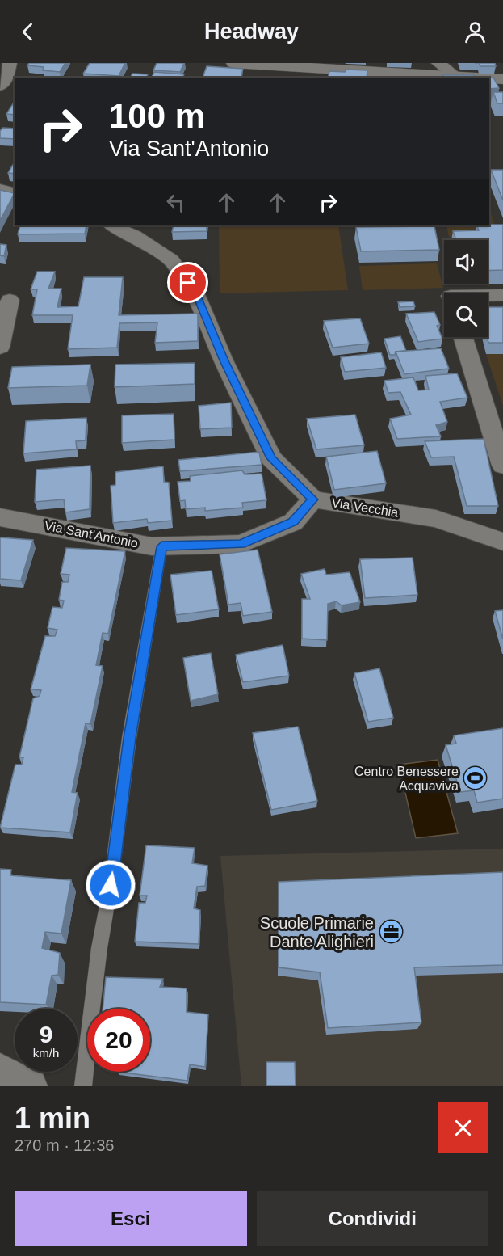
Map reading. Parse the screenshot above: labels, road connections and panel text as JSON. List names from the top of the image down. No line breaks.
{"streets":{"street":["Via Vecchia","Via Sant'Antonio"]},"crossings":[["Via Vecchia","Via Sant'Antonio"]],"places":{"sports":["Centro Benessere Acquaviva"],"office":["Scuole Primarie Dante Alighieri"]},"page":{"header":"Headway","turn":["100 m","Via Sant'Antonio"],"speed":"9 km/h","limit":"20","heading":["1 min","270 m · 12:36"],"buttons":["Esci","Condividi"]}}
